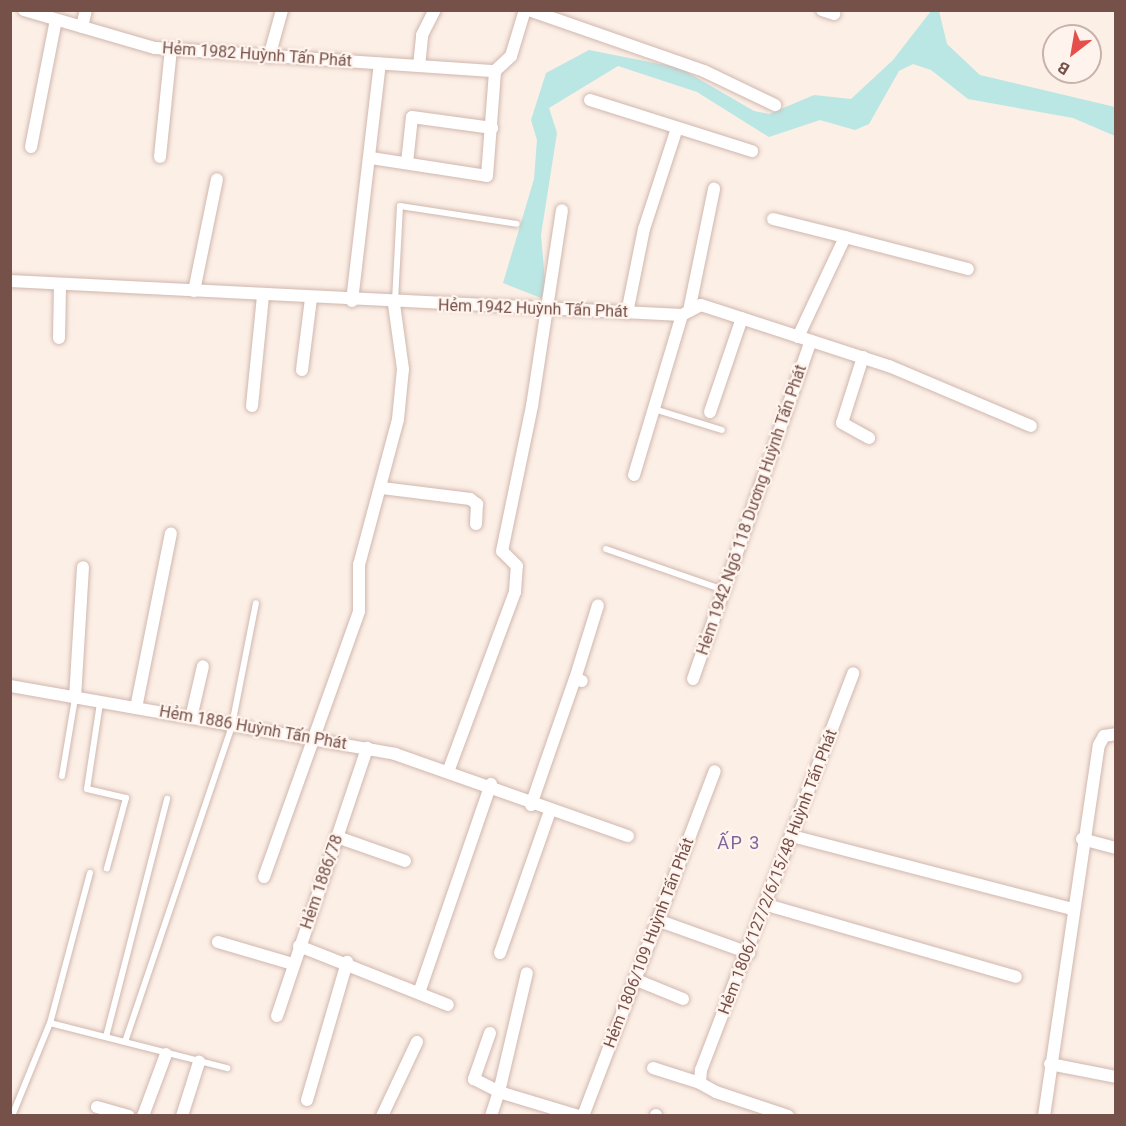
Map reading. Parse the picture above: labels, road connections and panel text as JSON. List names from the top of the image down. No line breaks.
{"streets":{"street":["Hẻm 1982 Huỳnh Tấn Phát","Hẻm 1942 Huỳnh Tấn Phát","Hẻm 1942 Ngõ 118 Dương Huỳnh Tấn Phát","Hẻm 1886 Huỳnh Tấn Phát","Hẻm 1806/127/2/6/15/48 Huỳnh Tấn Phát","Hẻm 1886/78","Hẻm 1806/109 Huỳnh Tấn Phát"]},"crossings":[["Hẻm 1942 Huỳnh Tấn Phát","Hẻm 1942 Ngõ 118 Dương Huỳnh Tấn Phát"],["Hẻm 1886 Huỳnh Tấn Phát","Hẻm 1886/78"]],"districts":["ẤP 3"],"north":"bottom left"}
